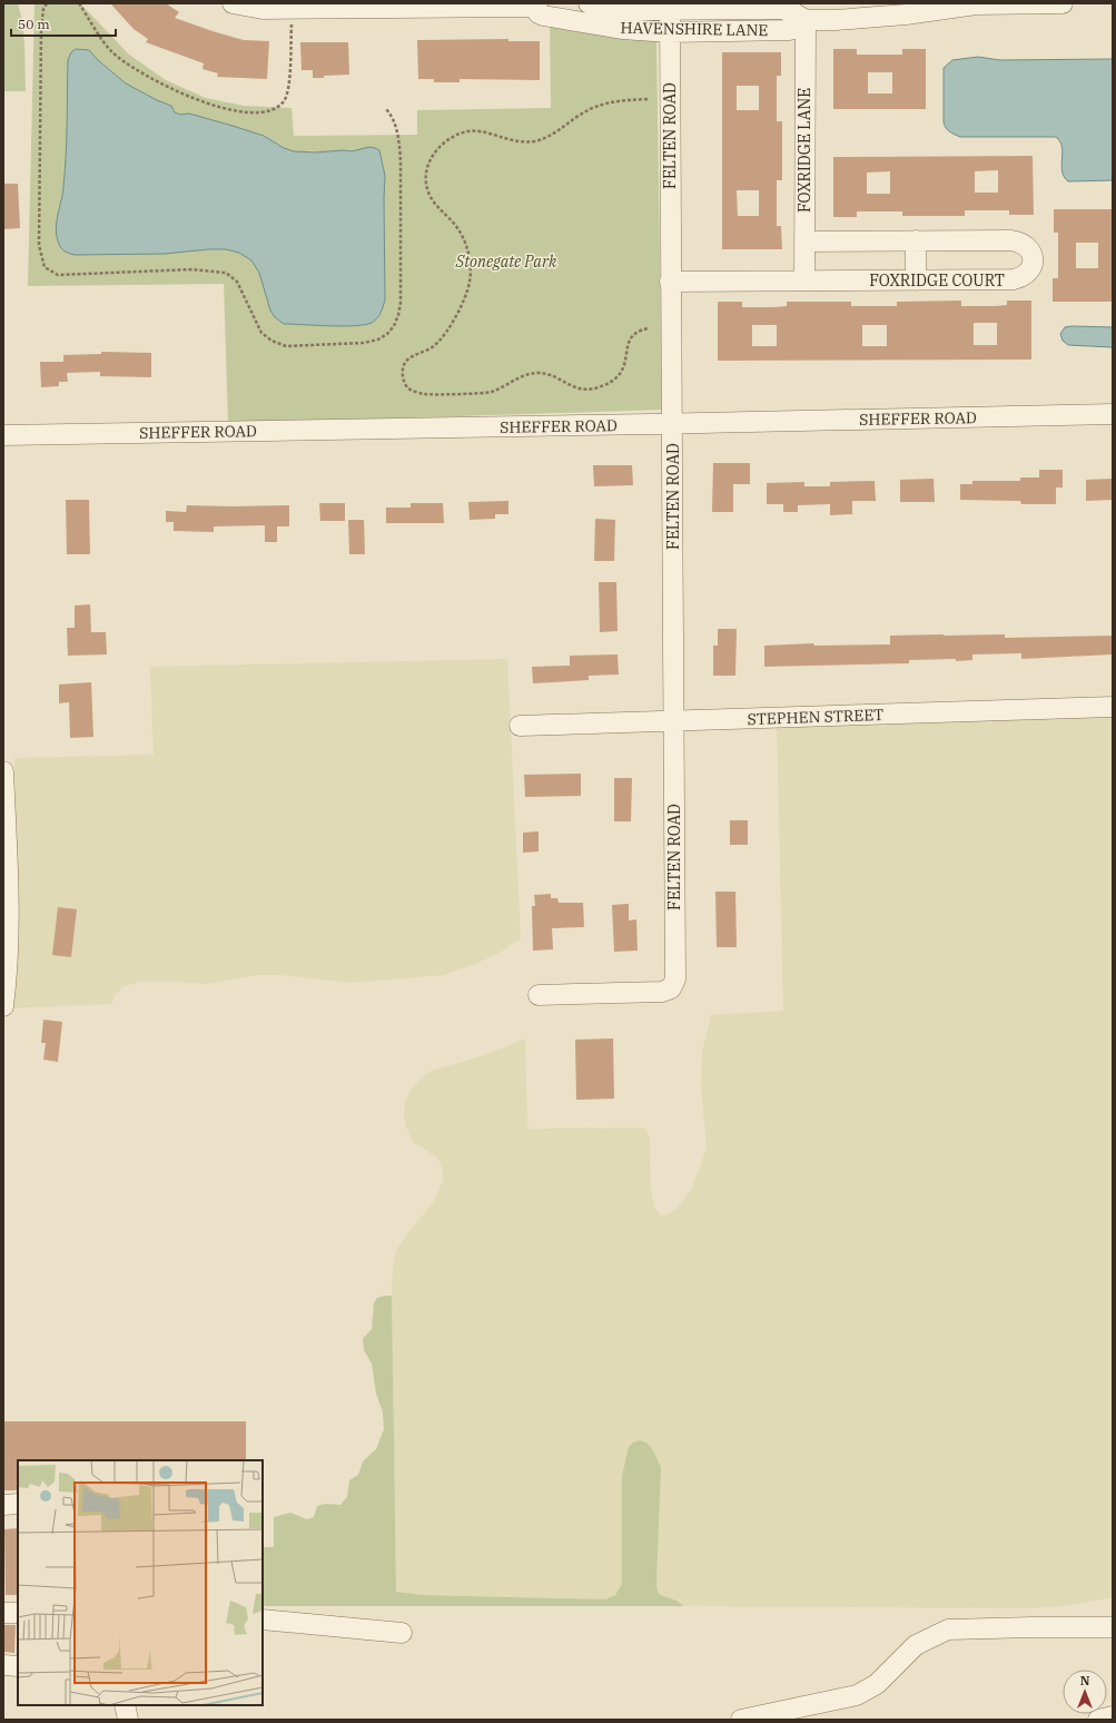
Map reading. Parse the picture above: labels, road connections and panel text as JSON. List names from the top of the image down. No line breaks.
{"streets":{"street":["HAVENSHIRE LANE","FELTEN ROAD","FOXRIDGE LANE","FOXRIDGE COURT","SHEFFER ROAD","STEPHEN STREET"]},"crossings":[["HAVENSHIRE LANE","FELTEN ROAD"],["HAVENSHIRE LANE","FOXRIDGE LANE"],["FELTEN ROAD","FOXRIDGE COURT"],["FELTEN ROAD","SHEFFER ROAD"],["FELTEN ROAD","STEPHEN STREET"],["FOXRIDGE LANE","FOXRIDGE COURT"]],"parks":["Stonegate Park"],"scale_bar":"50 m","north":"top"}
